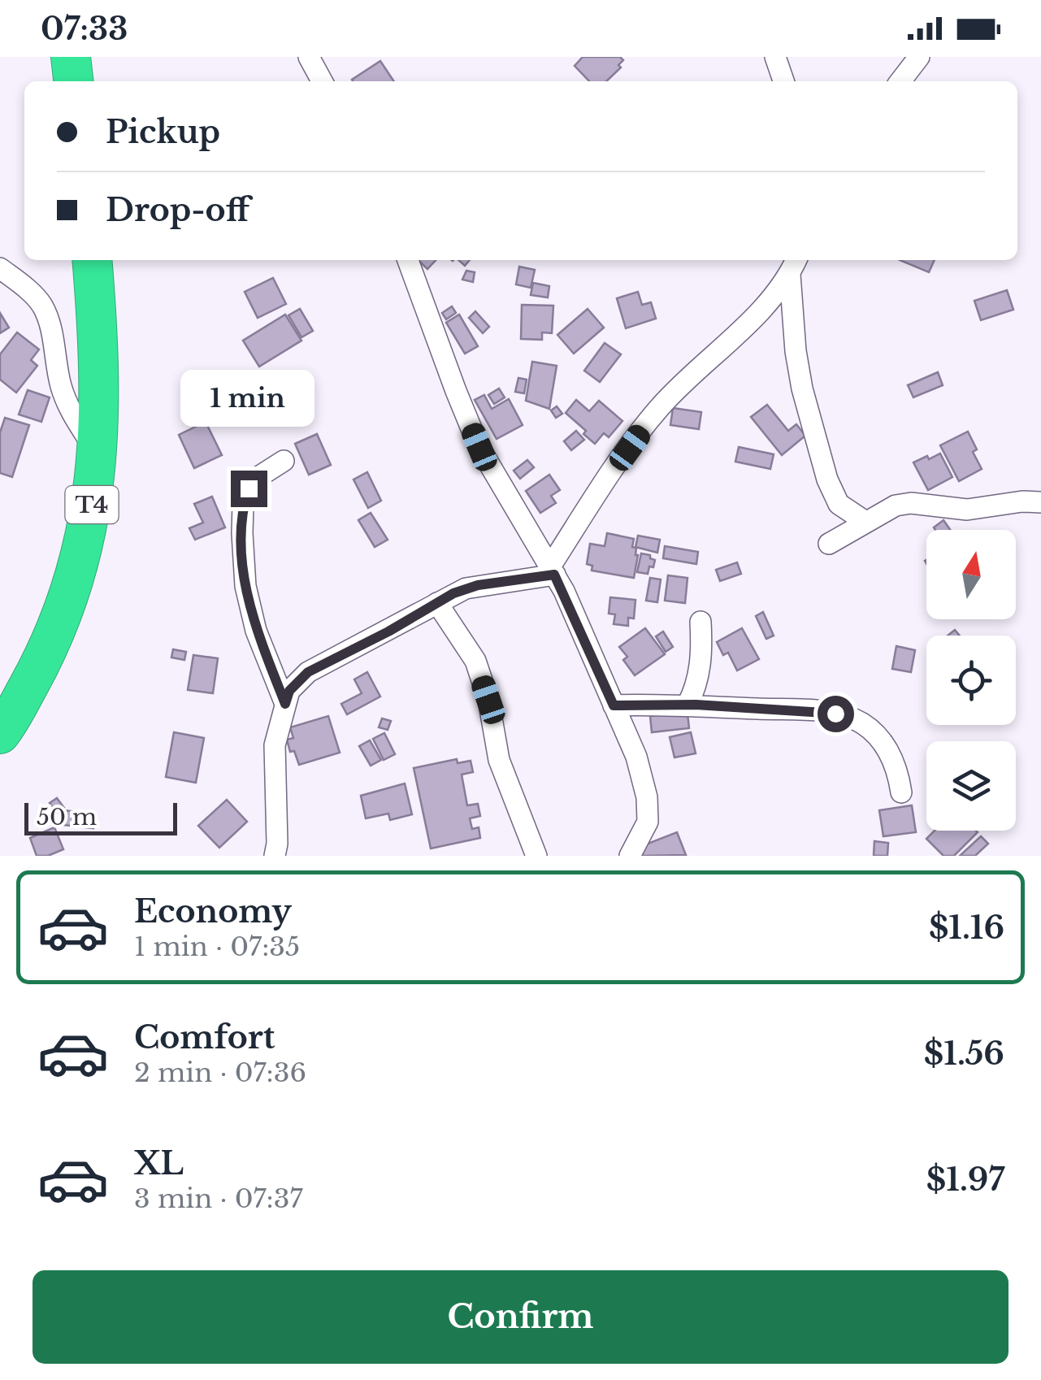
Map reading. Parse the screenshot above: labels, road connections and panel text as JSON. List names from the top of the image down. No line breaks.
{"streets":{"highway":["T4"]},"scale_bar":"50 m","north":"top","page":{"status":"07:33","banner":["Pickup","Drop-off"],"bubble":"1 min","scale":"50 m","list":[{"name":"Economy","note":"1 min · 07:35","value":"$1.16"},{"name":"Comfort","note":"2 min · 07:36","value":"$1.56"},{"name":"XL","note":"3 min · 07:37","value":"$1.97"}],"buttons":"Confirm"}}
